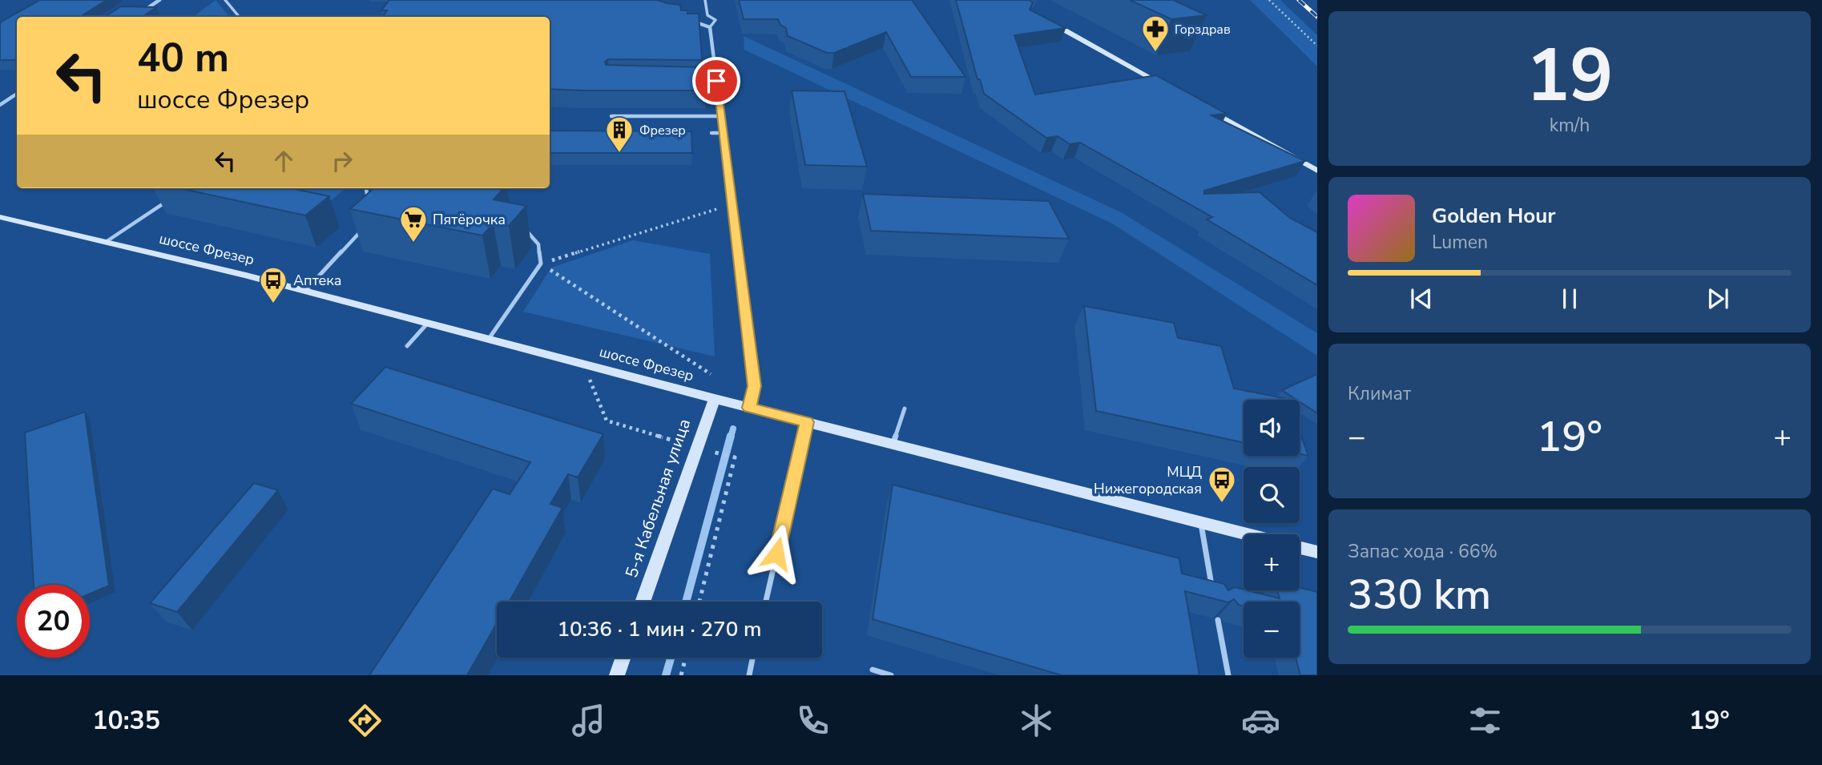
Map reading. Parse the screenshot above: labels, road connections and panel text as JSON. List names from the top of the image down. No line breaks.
{"streets":{"street":["шоссе Фрезер","5-я Кабельная улица"]},"crossings":[["шоссе Фрезер","5-я Кабельная улица"]],"places":{"pharmacy":["Горздрав"],"building":["Фрезер"],"supermarket":["Пятёрочка"],"bus stop":["Аптека","МЦД Нижегородская"]},"page":{"tile":[["19","km/h"],"Климат",["Запас хода · 66%","330 km"]],"turn":["40 m","шоссе Фрезер"],"song":["Golden Hour","Lumen"],"map_buttons":["+","−"],"heat":["−","19°","+"],"limit":"20","trip":"10:36 · 1 мин · 270 m","tabs":["10:35","19°"]}}
